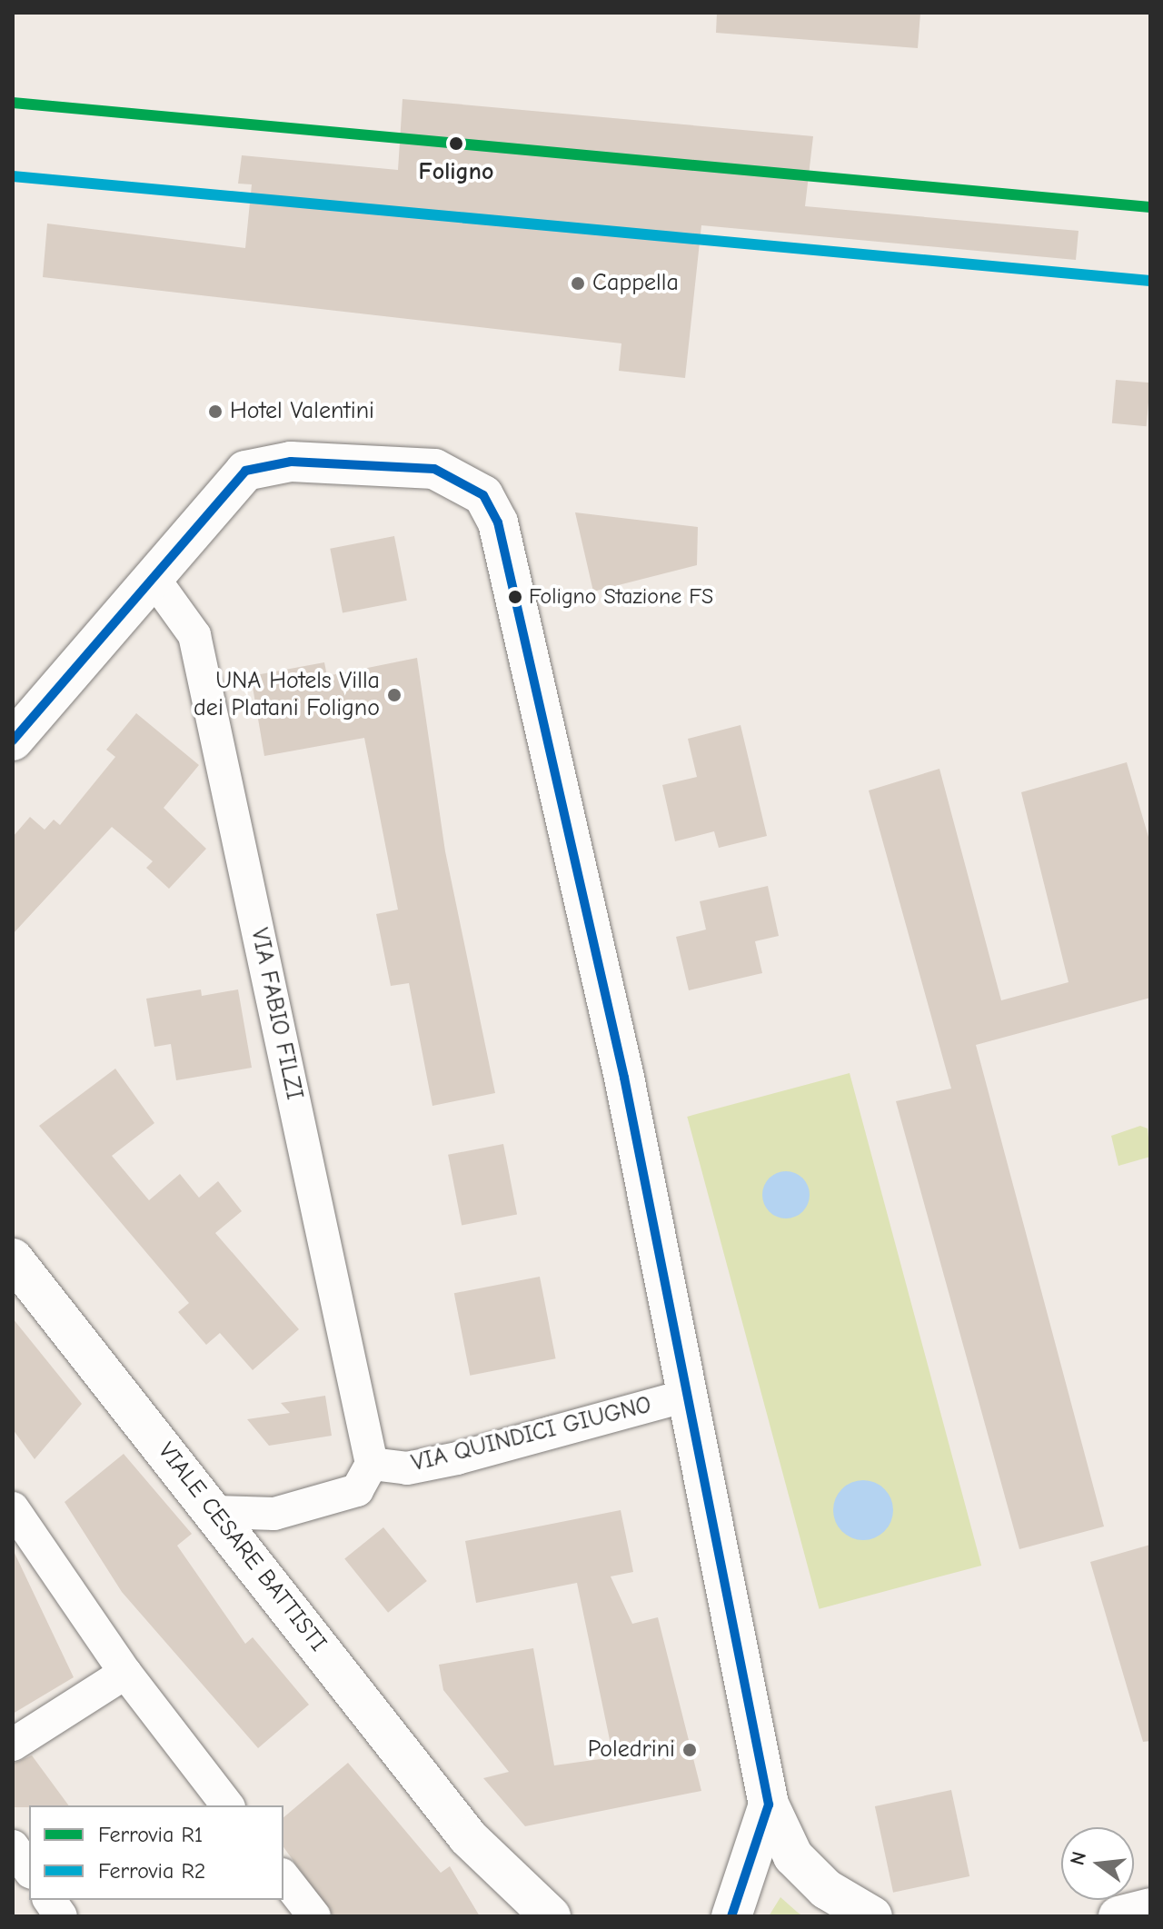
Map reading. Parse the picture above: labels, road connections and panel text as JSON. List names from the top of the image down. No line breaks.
{"streets":{"main road":["VIALE CESARE BATTISTI"],"street":["VIA FABIO FILZI","VIA QUINDICI GIUGNO"]},"crossings":[["VIA FABIO FILZI","VIA QUINDICI GIUGNO"]],"places":["Foligno","Cappella","Hotel Valentini","Foligno Stazione FS","UNA Hotels Villa dei Platani Foligno","Poledrini"],"lines":["rail line R1","rail line R2"],"legend":["Ferrovia R1","Ferrovia R2"],"north":"left"}
